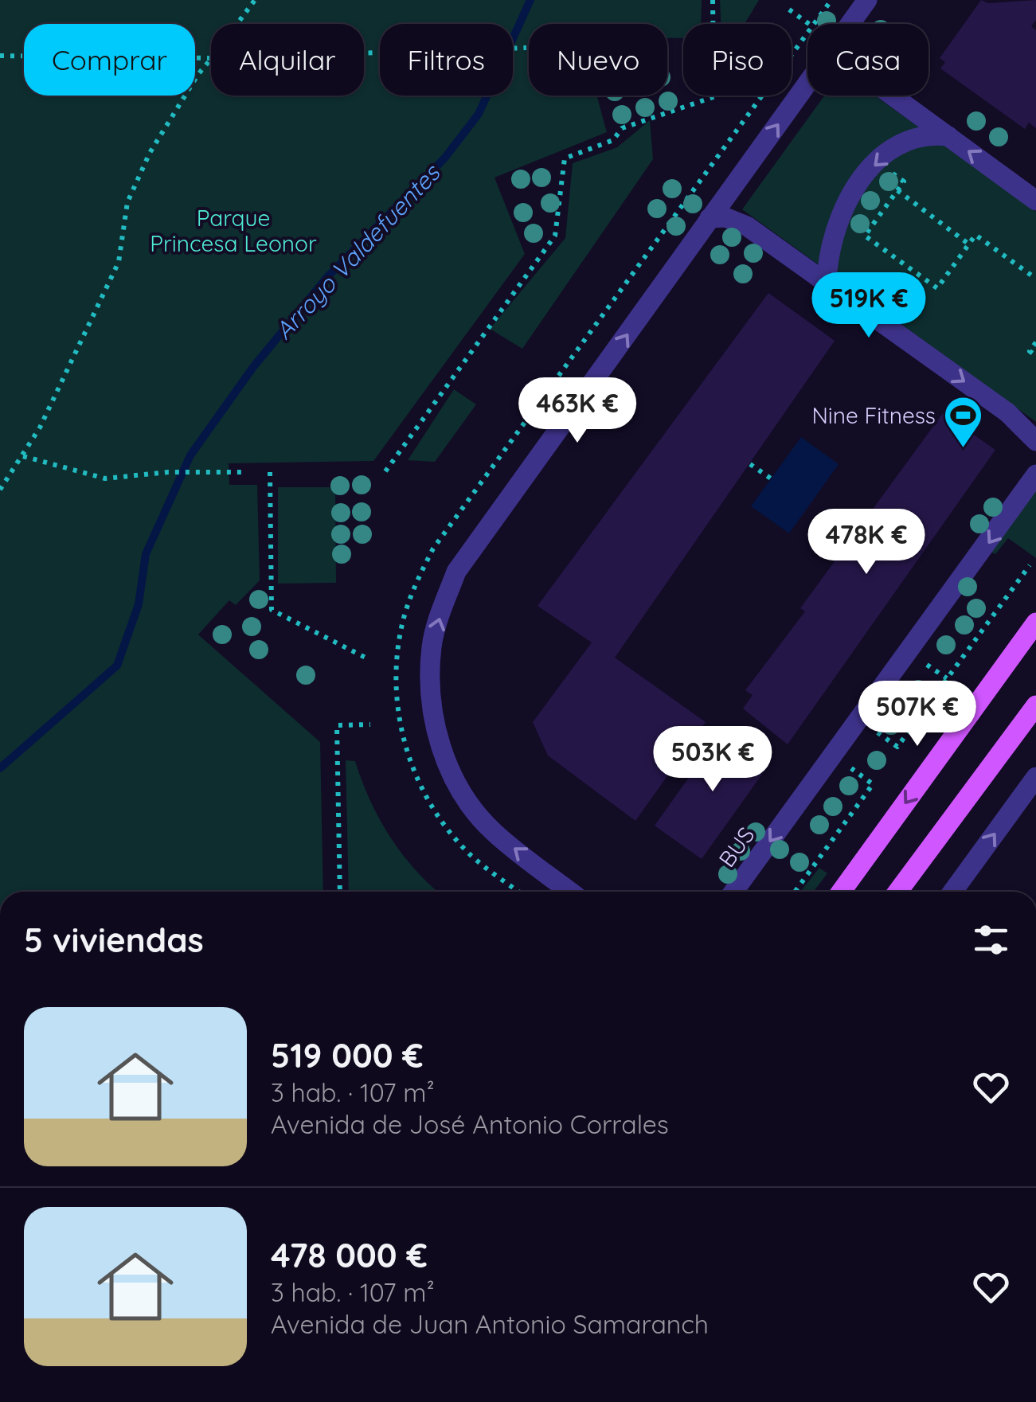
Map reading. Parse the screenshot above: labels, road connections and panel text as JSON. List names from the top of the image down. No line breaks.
{"streets":{"street":["BUS"]},"one_way":["BUS"],"water":["Arroyo Valdefuentes"],"parks":["Parque Princesa Leonor"],"places":{"sports":["Nine Fitness"]},"page":{"chip":["Comprar","Alquilar","Filtros","Nuevo","Piso","Casa"],"price":["519K €","463K €","478K €","507K €","503K €"],"heading":"5 viviendas","list":[{"name":"519 000 €","note":"3 hab. · 107 m² · Avenida de José Antonio Corrales"},{"name":"478 000 €","note":"3 hab. · 107 m² · Avenida de Juan Antonio Samaranch"}]}}
